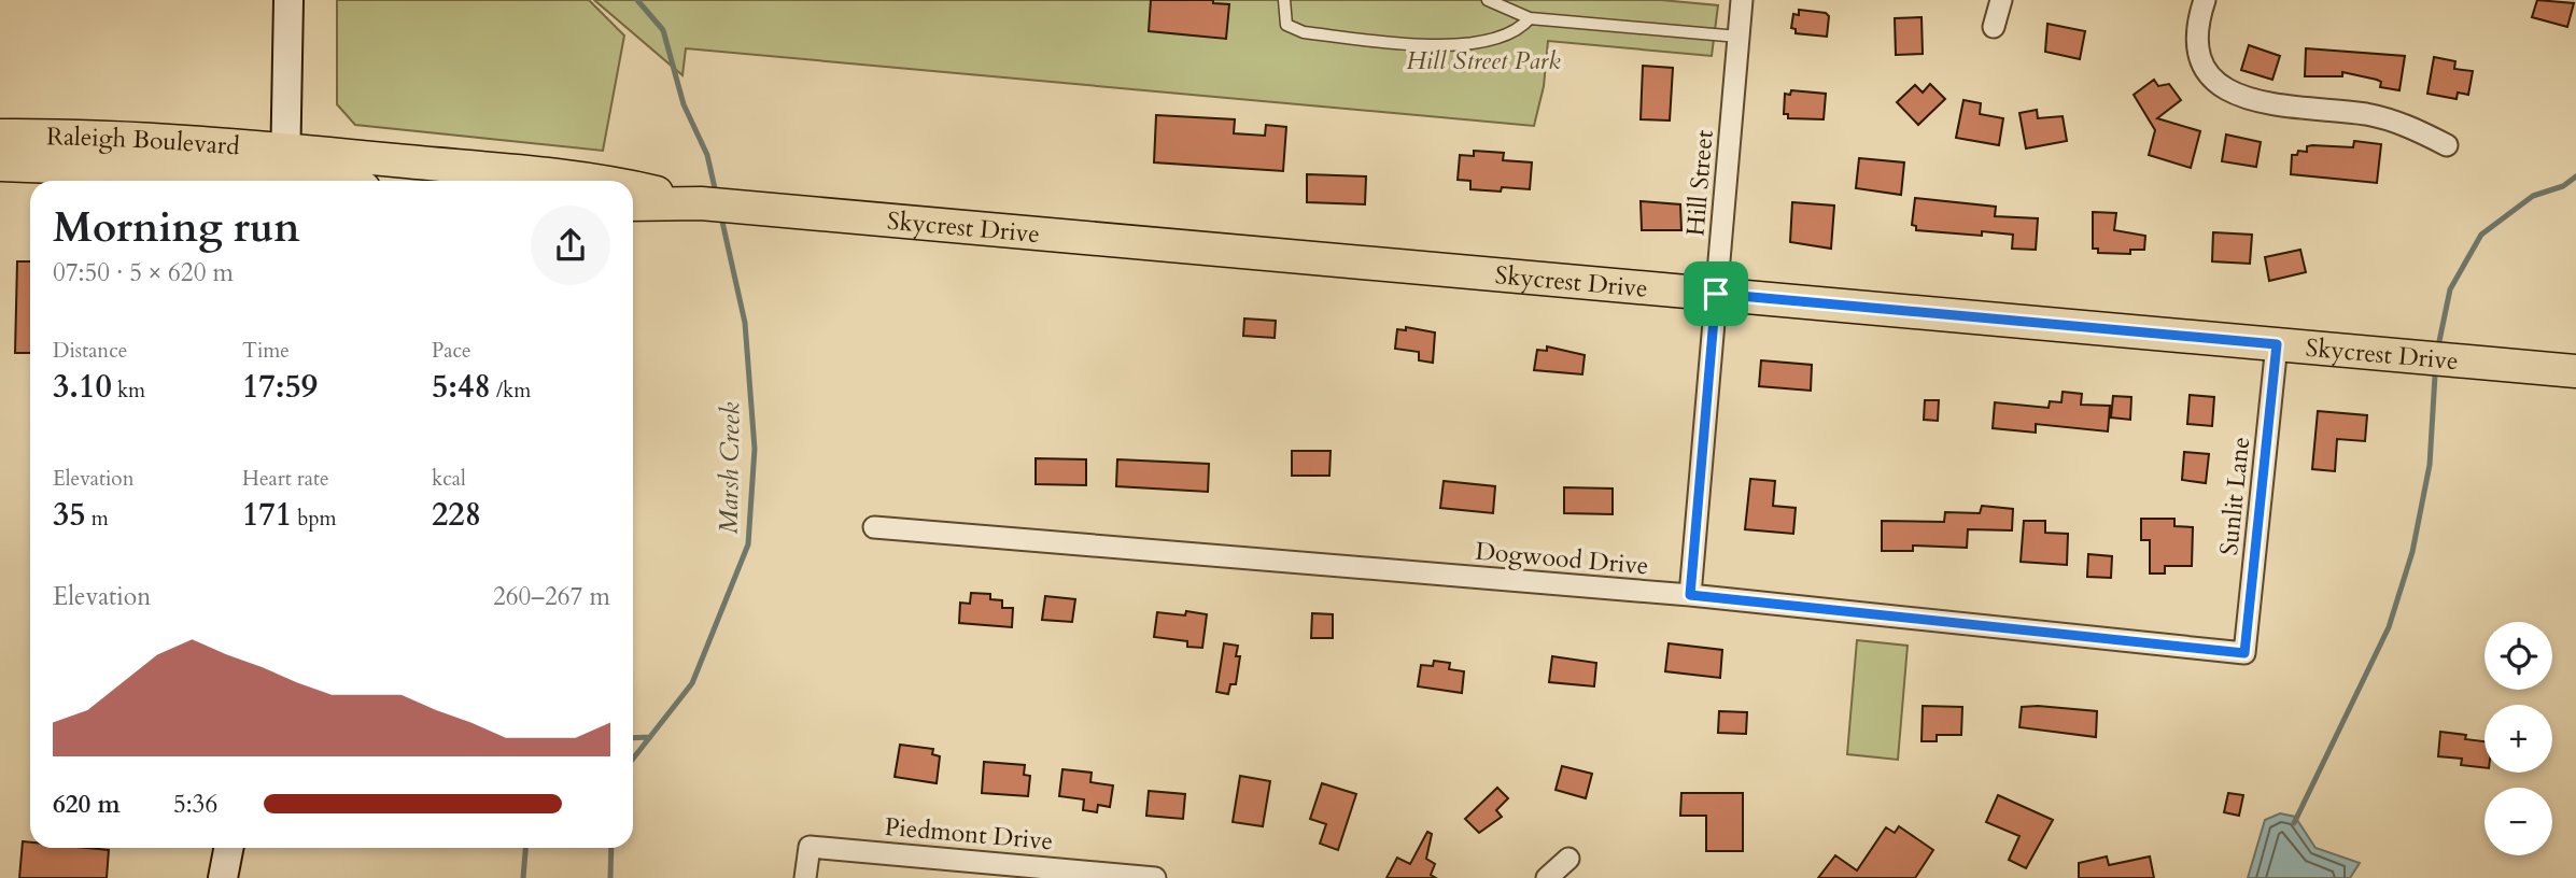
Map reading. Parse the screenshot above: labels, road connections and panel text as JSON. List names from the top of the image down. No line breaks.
{"streets":{"main road":["Raleigh Boulevard","Skycrest Drive"],"street":["Hill Street","Sunlit Lane","Dogwood Drive","Piedmont Drive"]},"crossings":[["Raleigh Boulevard","Skycrest Drive"],["Hill Street","Skycrest Drive"],["Hill Street","Dogwood Drive"],["Skycrest Drive","Sunlit Lane"],["Sunlit Lane","Dogwood Drive"]],"water":["Marsh Creek"],"parks":["Hill Street Park"],"page":{"heading":["Morning run","07:50 · 5 × 620 m"],"stats":[["Distance","3.10 km"],["Time","17:59"],["Pace","5:48 /km"],["Elevation","35 m"],["Heart rate","171 bpm"],["kcal","228"]],"chart":["Elevation","260–267 m"],"map_buttons":["+","−"],"list":[{"name":"620 m","note":"5:36"}]}}
